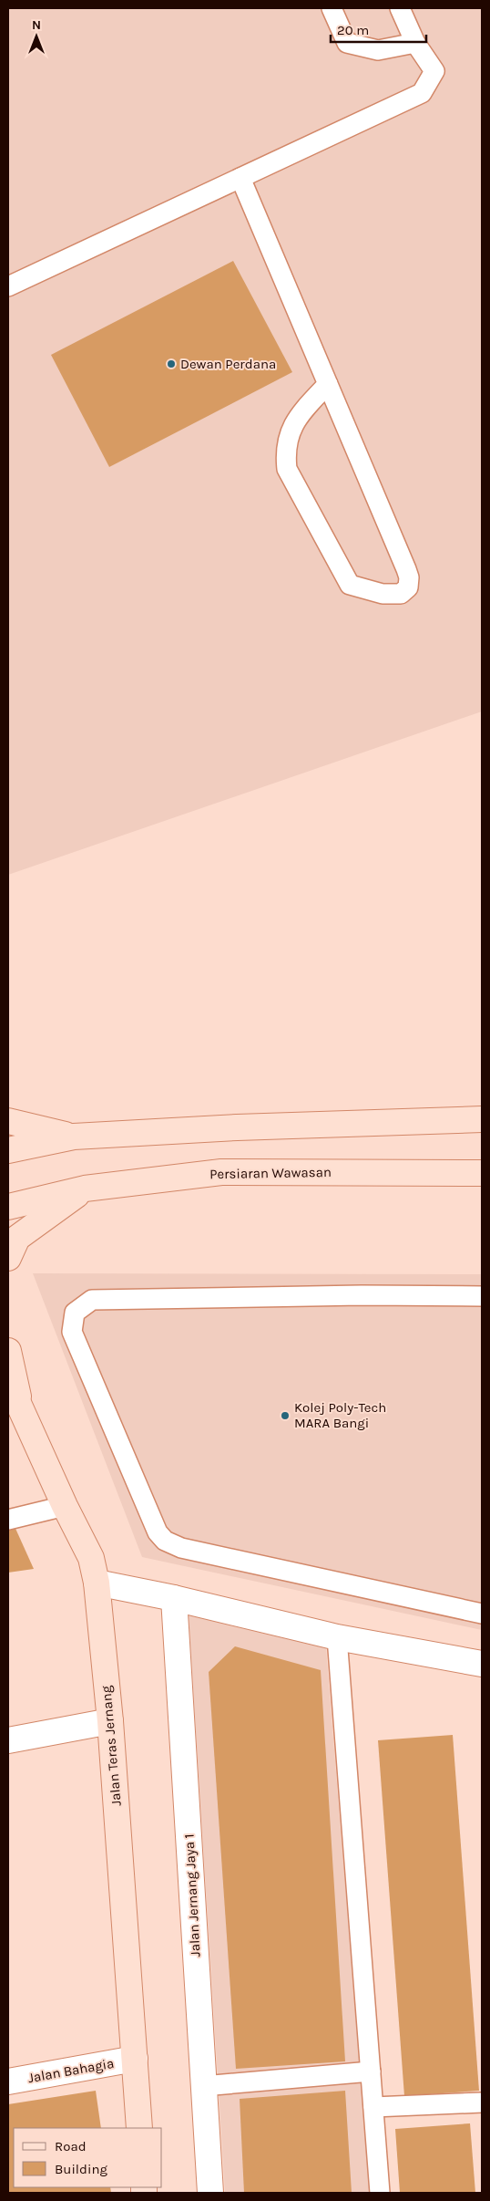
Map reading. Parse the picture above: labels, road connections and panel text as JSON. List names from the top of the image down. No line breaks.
{"streets":{"main road":["Persiaran Wawasan","Jalan Teras Jernang"],"street":["Jalan Jernang Jaya 1","Jalan Bahagia"]},"crossings":[["Jalan Teras Jernang","Jalan Bahagia"]],"places":["Dewan Perdana","Kolej Poly-Tech MARA Bangi"],"legend":["Road","Building"],"scale_bar":"20 m","north":"top"}
